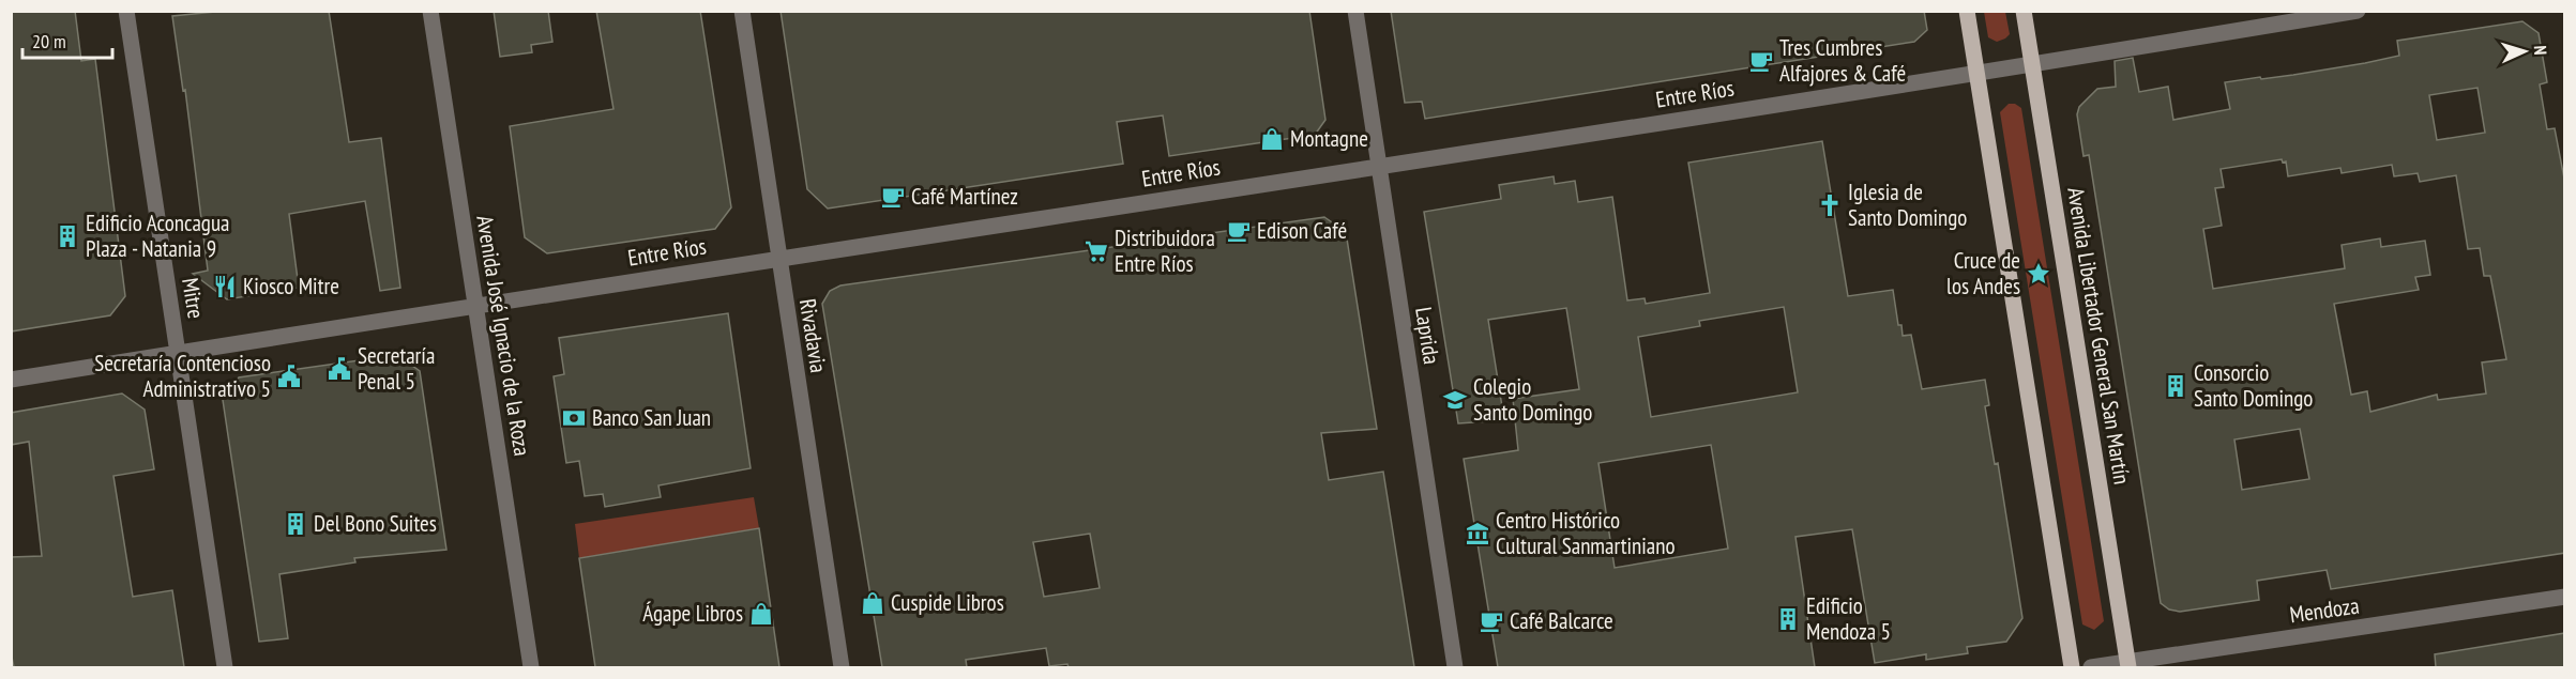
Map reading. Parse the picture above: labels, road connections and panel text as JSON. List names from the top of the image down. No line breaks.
{"streets":{"main road":["Avenida Libertador General San Martín"],"street":["Entre Ríos","Mitre","Avenida José Ignacio de la Roza","Rivadavia","Laprida","Mendoza"]},"crossings":[["Entre Ríos","Mitre"],["Entre Ríos","Avenida José Ignacio de la Roza"],["Entre Ríos","Rivadavia"],["Entre Ríos","Laprida"],["Entre Ríos","Avenida Libertador General San Martín"],["Avenida Libertador General San Martín","Mendoza"]],"places":{"cafe":["Tres Cumbres Alfajores & Café","Café Martínez","Edison Café","Café Balcarce"],"shop":["Montagne","Cuspide Libros","Ágape Libros"],"church":["Iglesia de Santo Domingo"],"building":["Edificio Aconcagua Plaza - Natania 9","Consorcio Santo Domingo","Del Bono Suites","Edificio Mendoza 5"],"supermarket":["Distribuidora Entre Ríos"],"place":["Cruce de los Andes"],"restaurant":["Kiosco Mitre"],"public building":["Secretaría Penal 5","Secretaría Contencioso Administrativo 5"],"school or university":["Colegio Santo Domingo"],"bank":["Banco San Juan"],"museum":["Centro Histórico Cultural Sanmartiniano"]},"scale_bar":"20 m","north":"right"}
